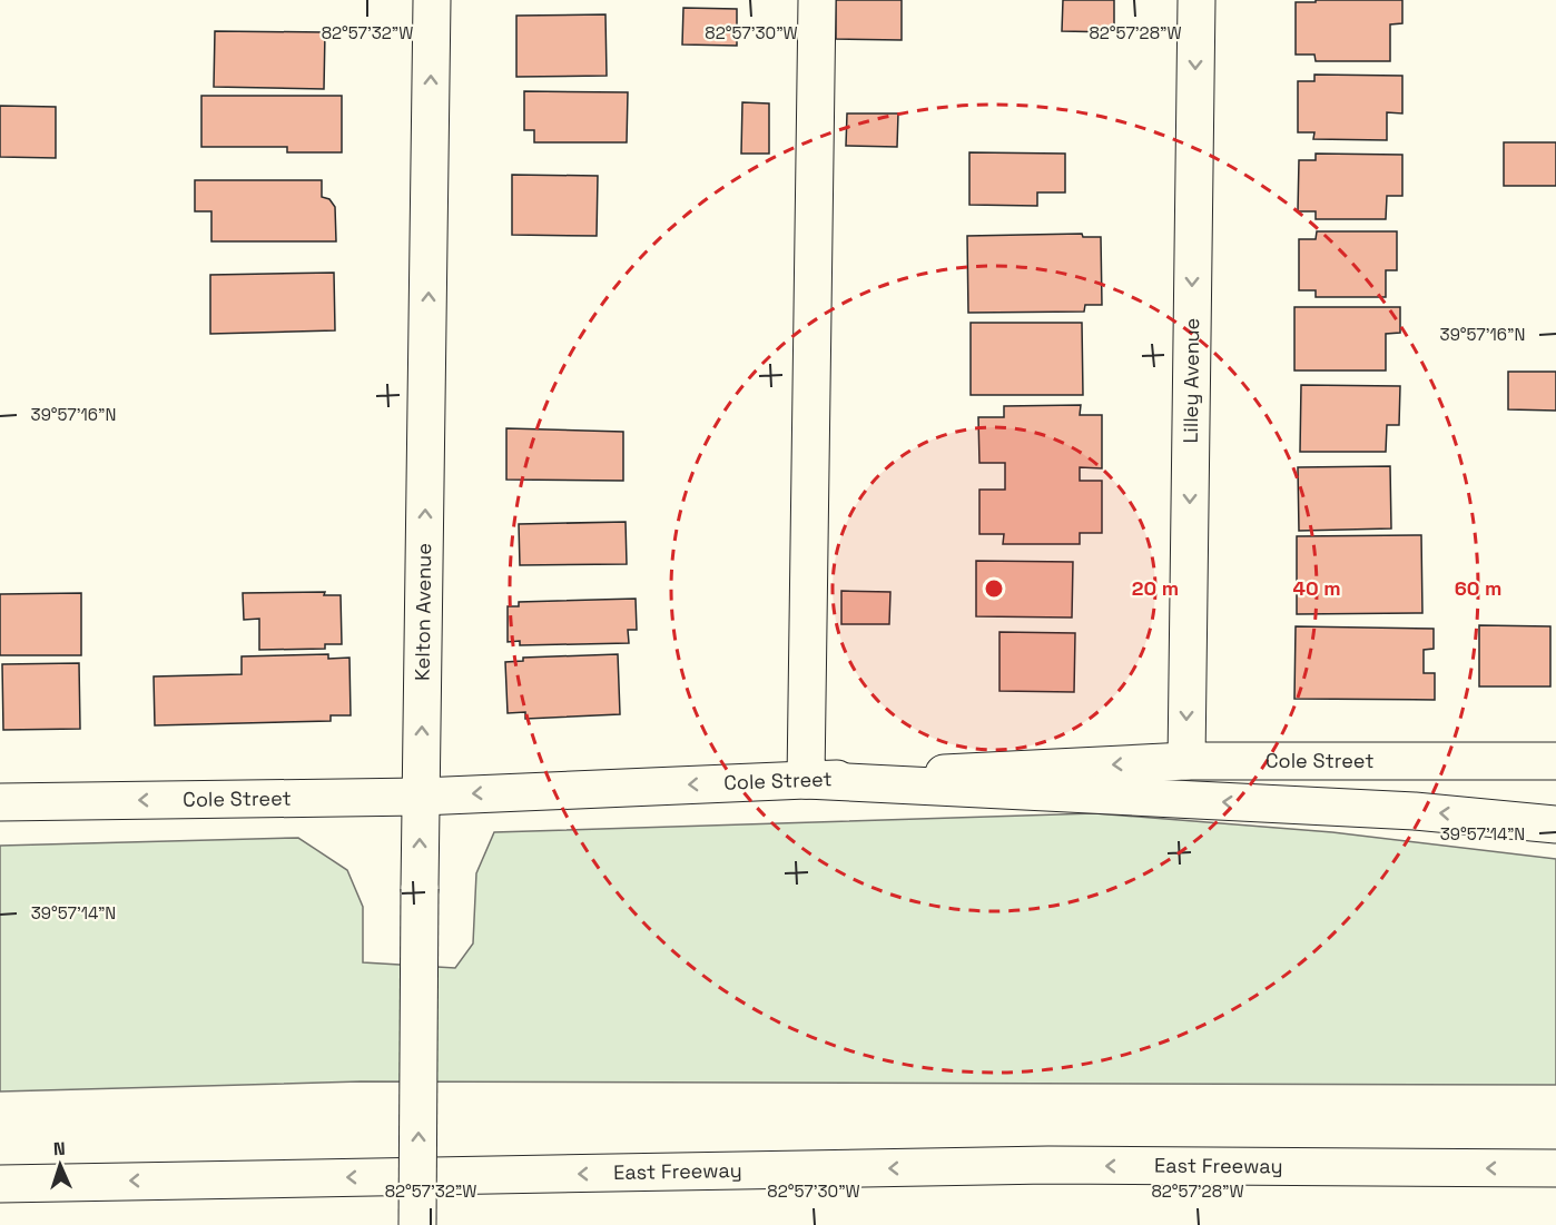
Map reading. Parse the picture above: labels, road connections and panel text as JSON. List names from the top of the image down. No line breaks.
{"streets":{"main road":["Lilley Avenue","Kelton Avenue","Cole Street","East Freeway"]},"crossings":[["Lilley Avenue","Cole Street"],["Kelton Avenue","Cole Street"]],"one_way":["Lilley Avenue","Kelton Avenue","East Freeway"],"north":"top","coordinates":["82°57'32\"W","82°57'30\"W","82°57'28\"W","39°57'16\"N","39°57'14\"N"],"rings":["20 m","40 m","60 m"]}
